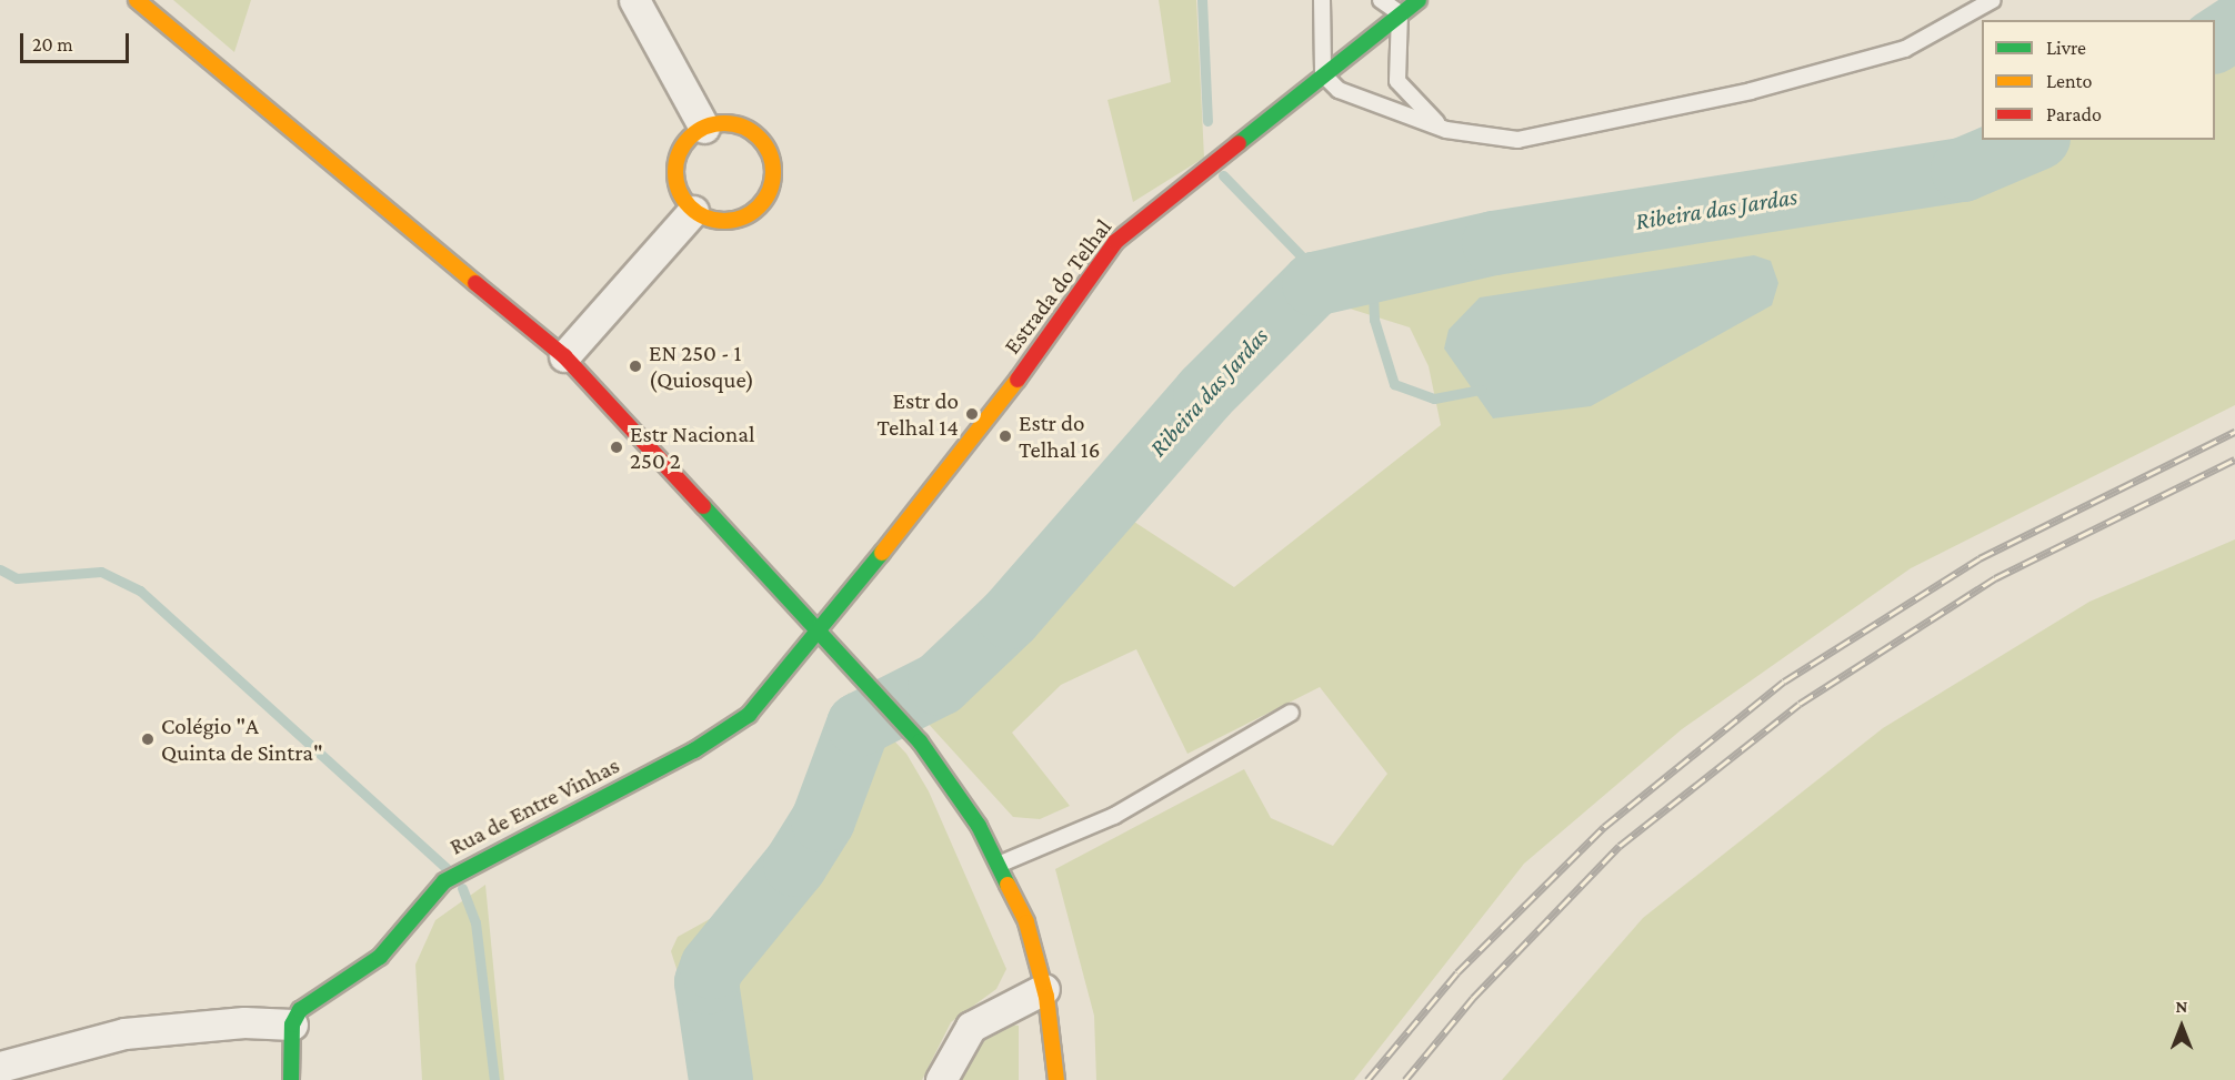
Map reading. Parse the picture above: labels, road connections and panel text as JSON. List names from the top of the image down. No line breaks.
{"streets":{"street":["Estrada do Telhal","Rua de Entre Vinhas"]},"crossings":[["Estrada do Telhal","Rua de Entre Vinhas"]],"water":["Ribeira das Jardas"],"places":["EN 250 - 1 (Quiosque)","Estr do Telhal 14","Estr do Telhal 16","Estr Nacional 250 2","Colégio \"A Quinta de Sintra\""],"legend":["Livre","Lento","Parado"],"scale_bar":"20 m","north":"top"}
